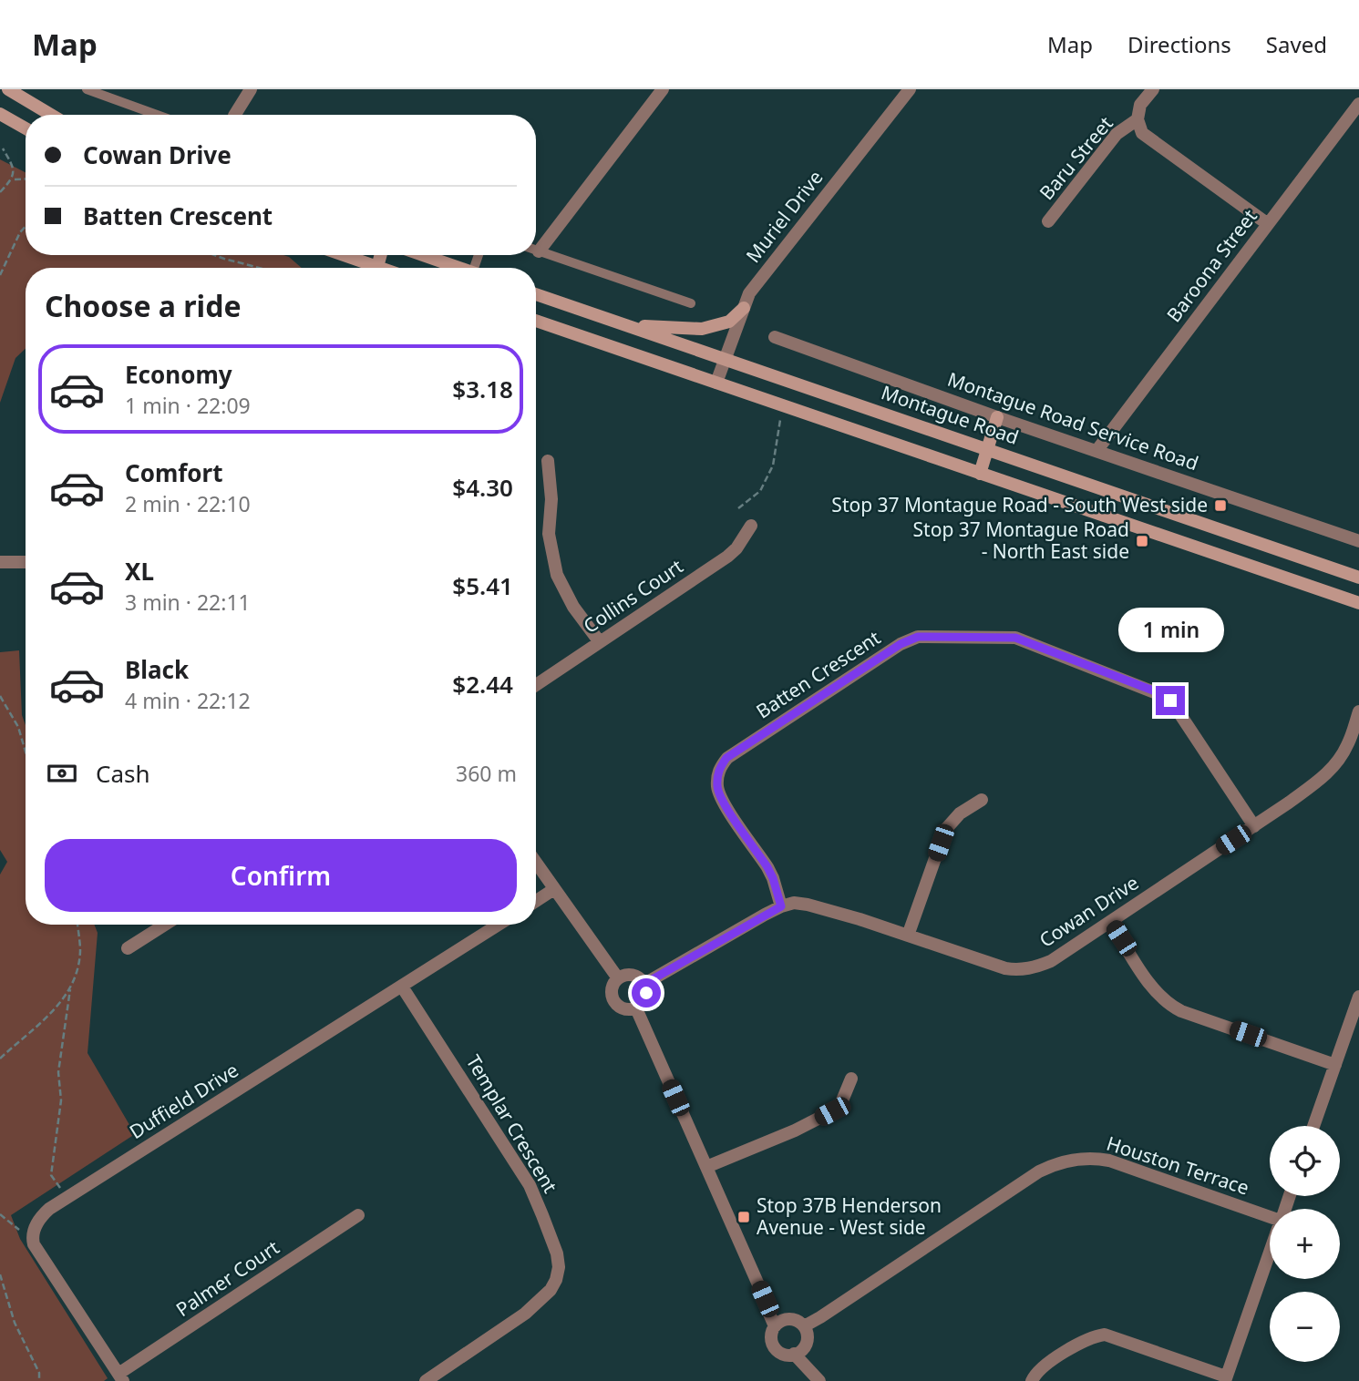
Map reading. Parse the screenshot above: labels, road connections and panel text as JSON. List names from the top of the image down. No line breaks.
{"streets":{"main road":["Montague Road"],"street":["Baru Street","Muriel Drive","Baroona Street","Montague Road Service Road","Collins Court","Batten Crescent","Cowan Drive","Duffield Drive","Templar Crescent","Houston Terrace","Palmer Court"]},"crossings":[["Muriel Drive","Montague Road"],["Baroona Street","Montague Road Service Road"],["Batten Crescent","Cowan Drive"],["Duffield Drive","Templar Crescent"]],"places":{"transit":["Stop 37 Montague Road - South West side","Stop 37 Montague Road - North East side","Stop 37B Henderson Avenue - West side"]},"page":{"header":"Map","nav":["Map","Directions","Saved"],"banner":["Cowan Drive","Batten Crescent"],"heading":"Choose a ride","list":[{"name":"Economy","note":"1 min · 22:09","value":"$3.18"},{"name":"Comfort","note":"2 min · 22:10","value":"$4.30"},{"name":"XL","note":"3 min · 22:11","value":"$5.41"},{"name":"Black","note":"4 min · 22:12","value":"$2.44"}],"bubble":"1 min","pay":["Cash","360 m"],"buttons":"Confirm","map_buttons":["+","−"]}}
